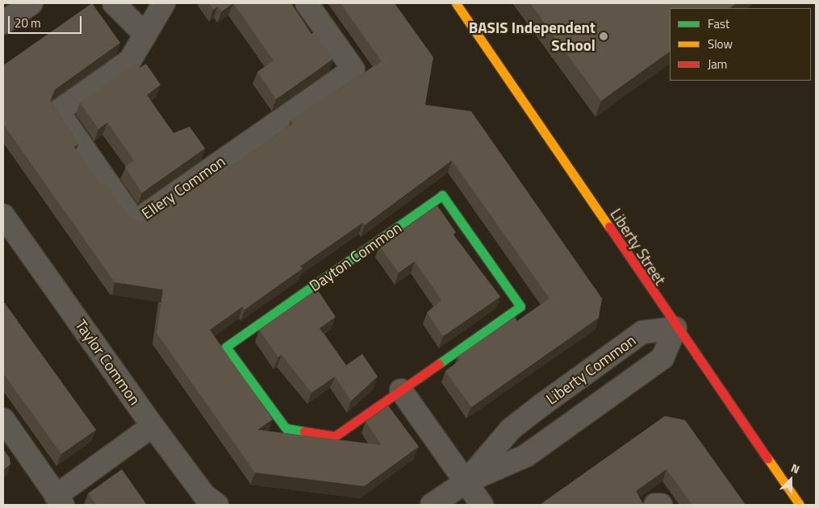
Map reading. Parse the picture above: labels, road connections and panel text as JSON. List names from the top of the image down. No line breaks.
{"streets":{"street":["Ellery Common","Liberty Street","Dayton Common","Taylor Common","Liberty Common"]},"crossings":[["Liberty Street","Liberty Common"]],"places":["BASIS Independent School"],"legend":["Fast","Slow","Jam"],"scale_bar":"20 m","north":"top"}
